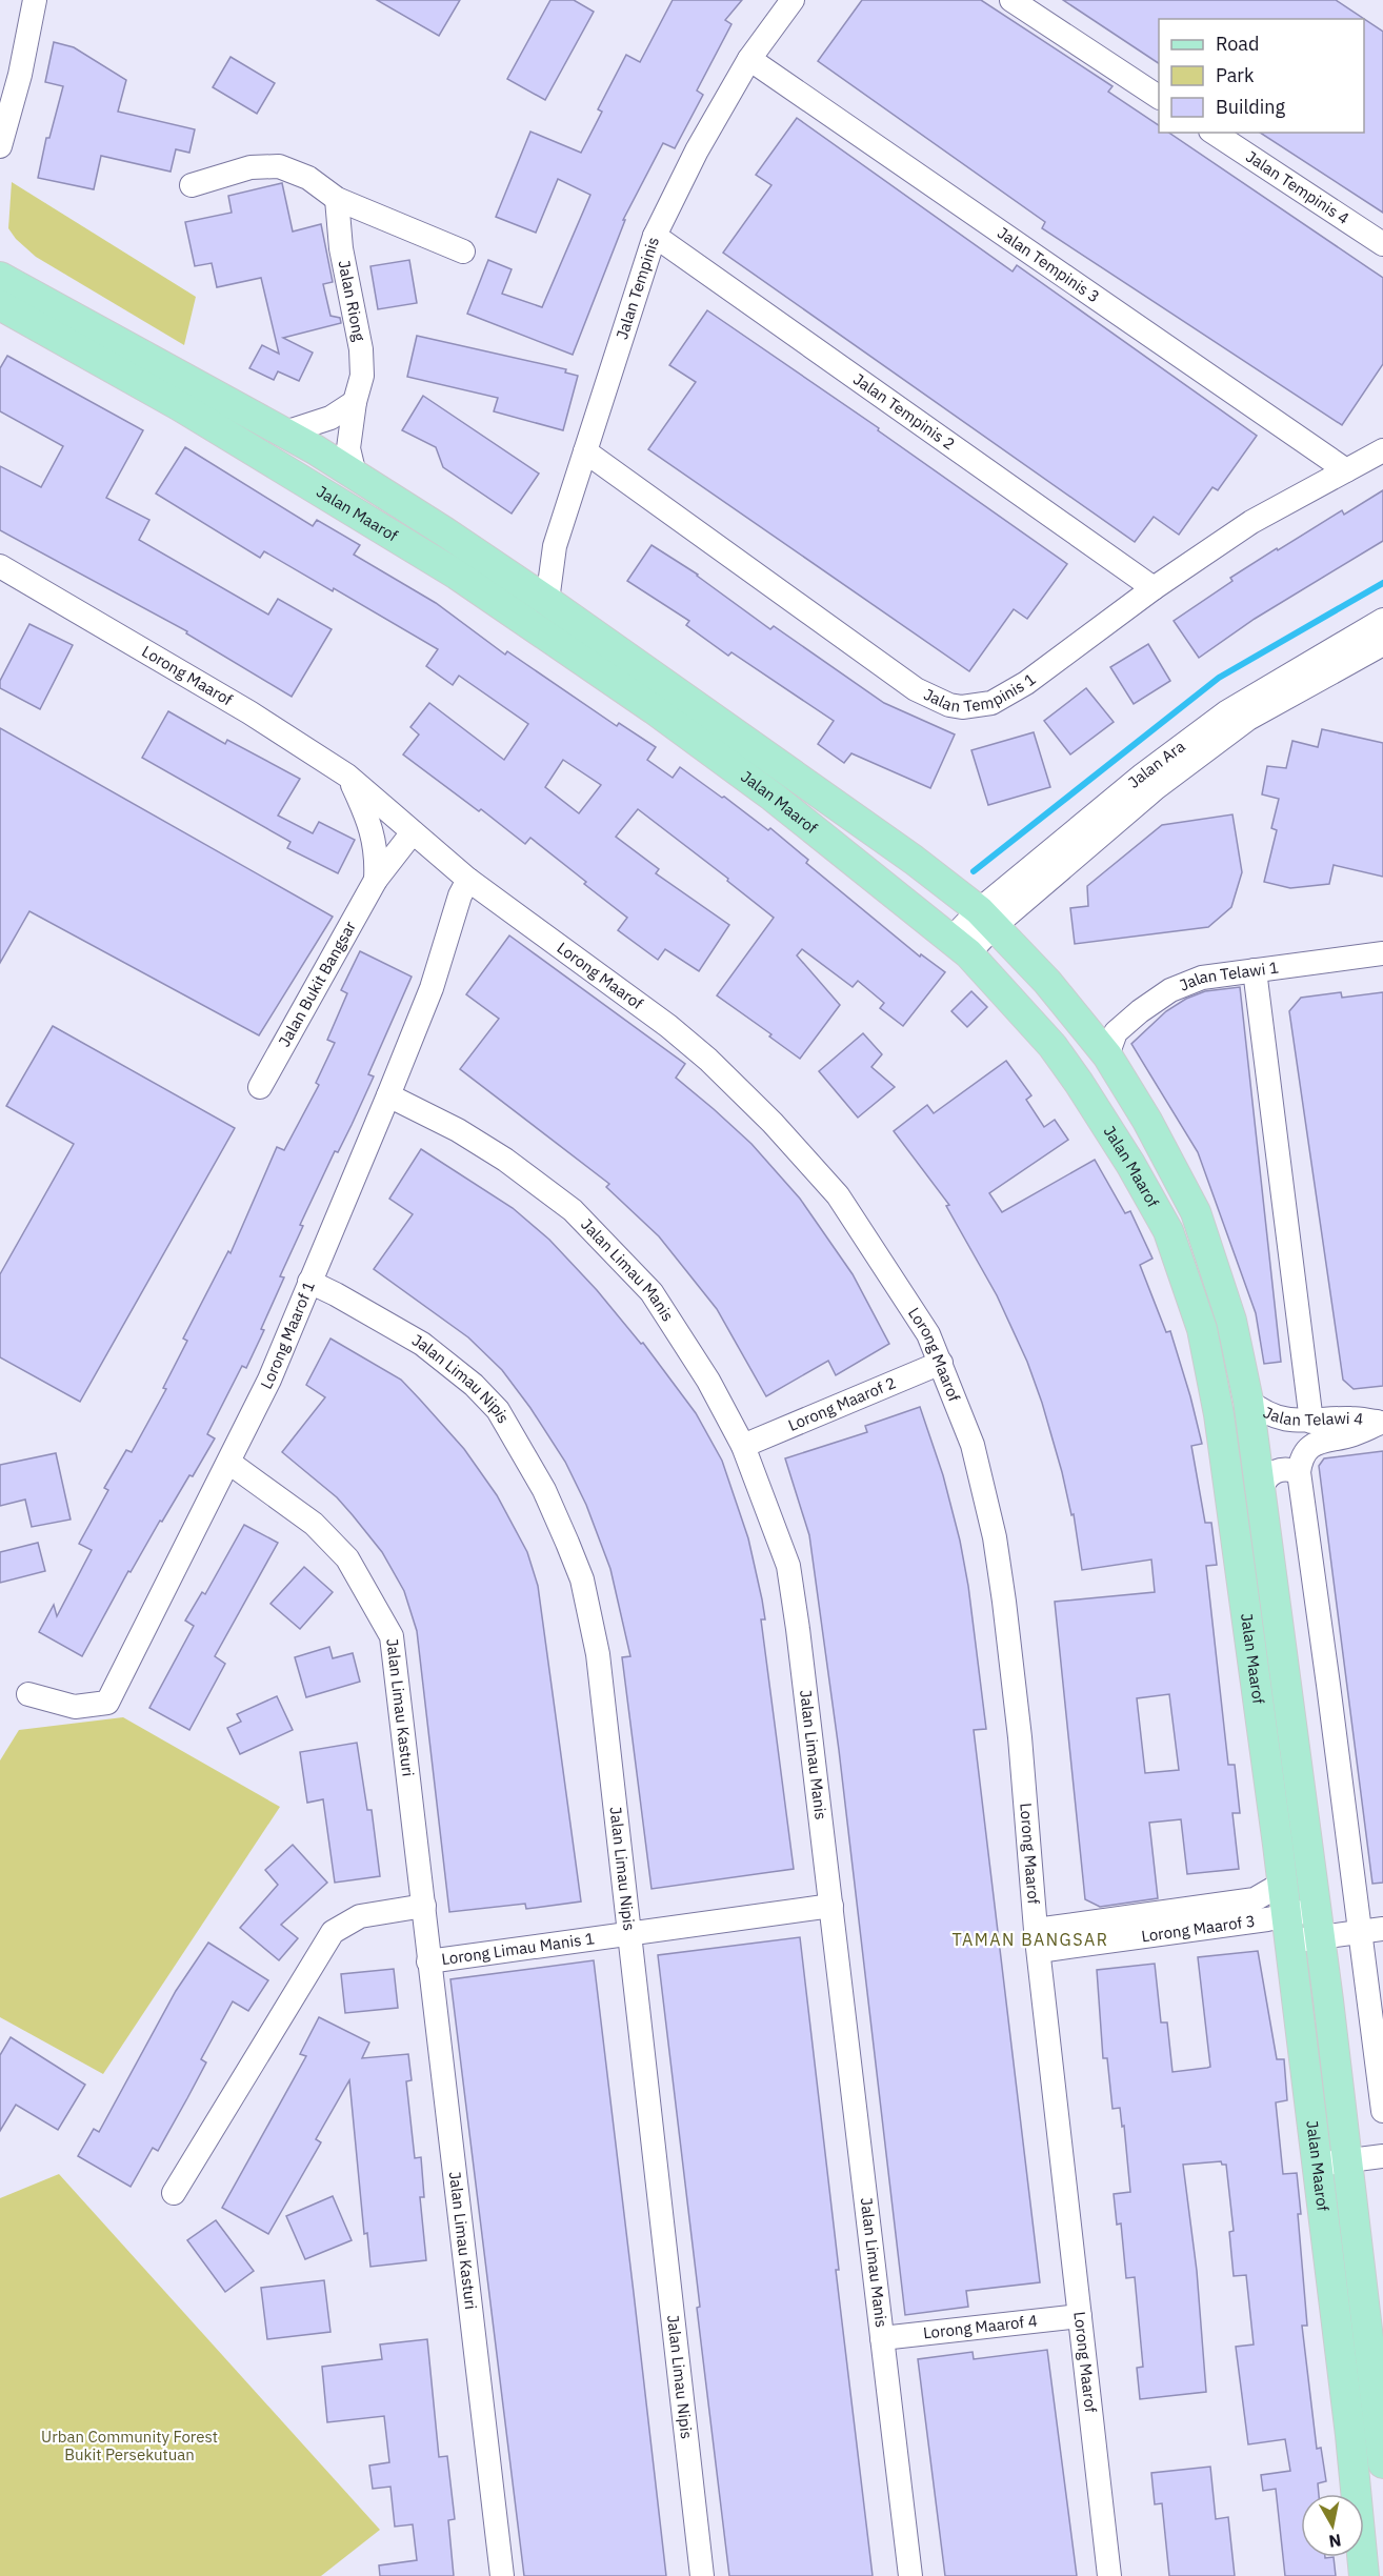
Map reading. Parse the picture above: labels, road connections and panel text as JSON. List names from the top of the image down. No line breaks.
{"streets":{"main road":["Jalan Maarof"],"street":["Jalan Tempinis 4","Jalan Tempinis 3","Jalan Tempinis","Jalan Riong","Jalan Tempinis 2","Lorong Maarof","Jalan Tempinis 1","Jalan Ara","Jalan Telawi 1","Jalan Bukit Bangsar","Jalan Limau Manis","Lorong Maarof 1","Jalan Limau Nipis","Lorong Maarof 2","Jalan Telawi 4","Jalan Limau Kasturi","Lorong Maarof 3","Lorong Limau Manis 1","Lorong Maarof 4"]},"crossings":[["Jalan Tempinis 3","Jalan Tempinis"],["Jalan Tempinis 3","Jalan Tempinis 1"],["Jalan Tempinis","Jalan Tempinis 2"],["Jalan Tempinis","Jalan Maarof"],["Jalan Tempinis","Jalan Tempinis 1"],["Jalan Riong","Jalan Maarof"],["Jalan Tempinis 2","Jalan Tempinis 1"],["Jalan Maarof","Jalan Ara"],["Jalan Maarof","Jalan Telawi 1"],["Jalan Maarof","Jalan Telawi 4"],["Jalan Maarof","Lorong Maarof 3"],["Lorong Maarof","Jalan Bukit Bangsar"],["Lorong Maarof","Lorong Maarof 1"],["Lorong Maarof","Lorong Maarof 2"],["Lorong Maarof","Lorong Maarof 4"],["Jalan Limau Manis","Lorong Maarof 1"],["Jalan Limau Manis","Lorong Maarof 2"],["Jalan Limau Manis","Lorong Limau Manis 1"],["Jalan Limau Manis","Lorong Maarof 4"],["Lorong Maarof 1","Jalan Limau Nipis"],["Lorong Maarof 1","Jalan Limau Kasturi"],["Jalan Limau Nipis","Lorong Limau Manis 1"],["Jalan Limau Kasturi","Lorong Limau Manis 1"]],"districts":["TAMAN BANGSAR"],"parks":["Urban Community Forest Bukit Persekutuan"],"legend":["Road","Park","Building"],"north":"bottom"}
